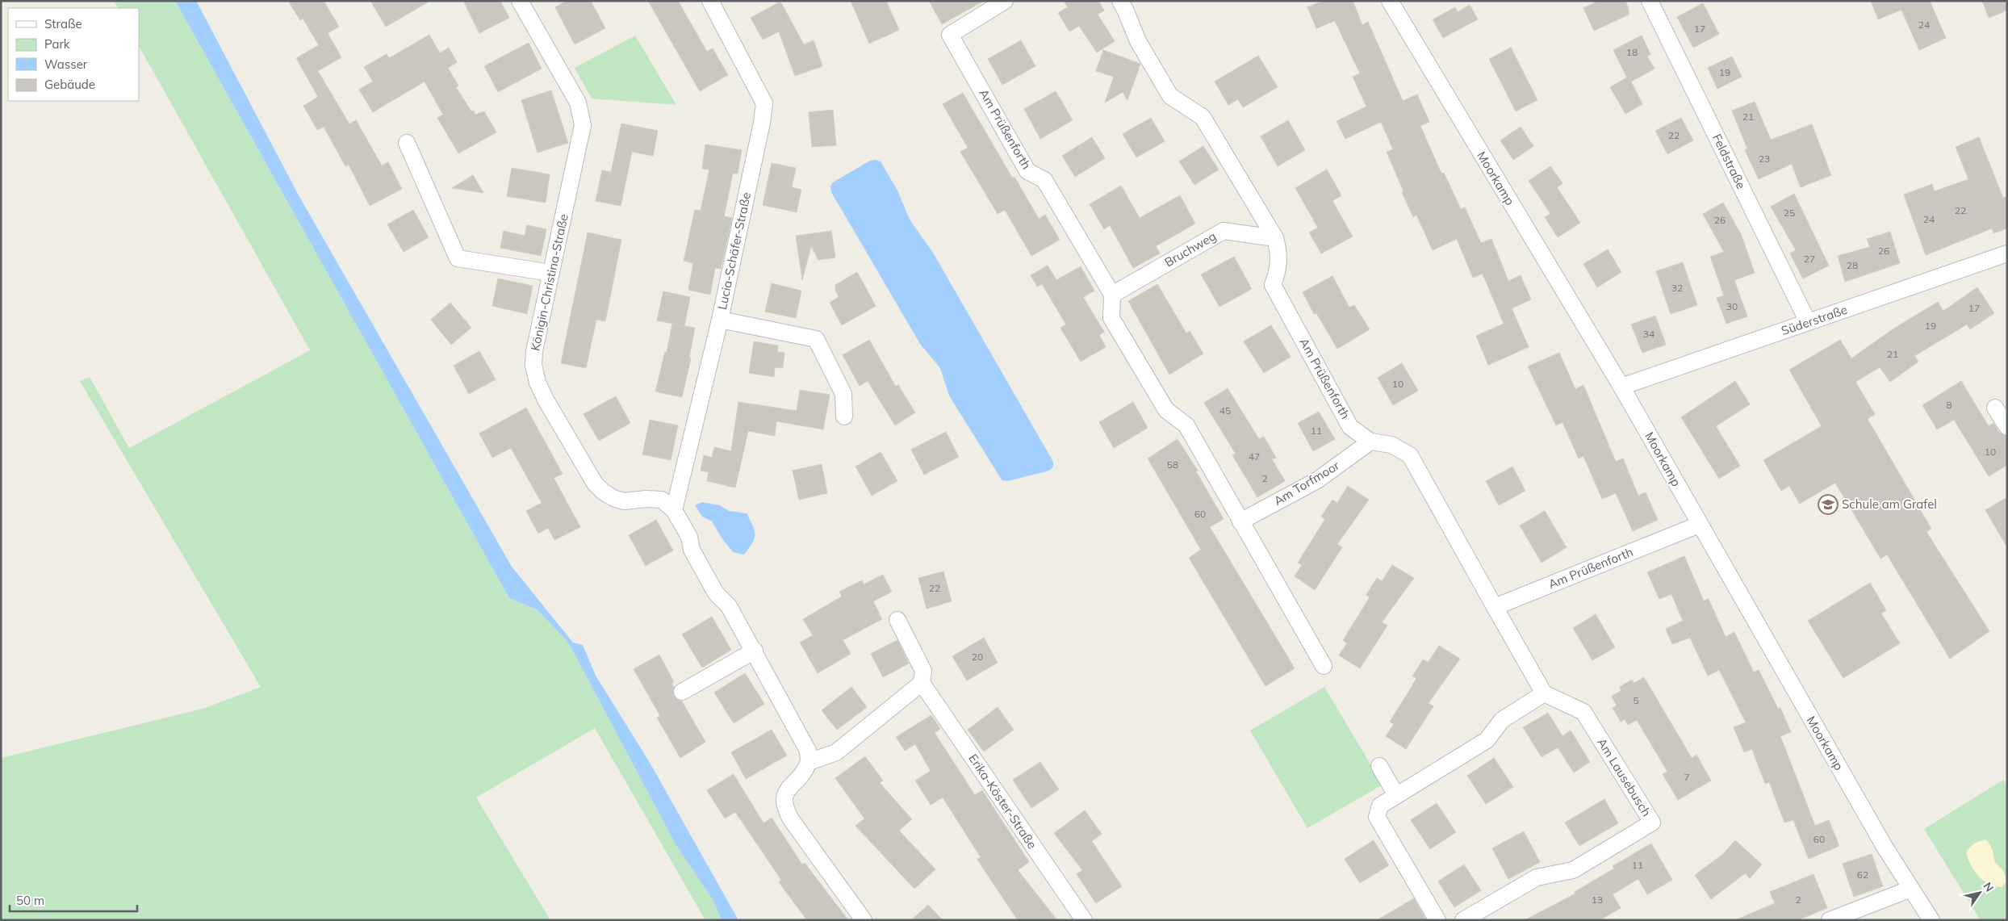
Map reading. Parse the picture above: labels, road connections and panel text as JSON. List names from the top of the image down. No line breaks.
{"streets":{"street":["Am Prüßenforth","Feldstraße","Moorkamp","Bruchweg","Lucia-Schäfer-Straße","Königin-Christina-Straße","Süderstraße","Am Torfmoor","Am Lausebusch","Erika-Köster-Straße"]},"crossings":[["Am Prüßenforth","Moorkamp"],["Am Prüßenforth","Bruchweg"],["Am Prüßenforth","Am Torfmoor"],["Feldstraße","Süderstraße"],["Moorkamp","Süderstraße"],["Lucia-Schäfer-Straße","Königin-Christina-Straße"]],"places":{"school or university":["Schule am Grafel"]},"house_numbers":["24","17","18","19","21","22","23","22","25","24","26","26","27","28","32","30","17","19","34","21","10","8","45","11","10","47","58","2","60","22","20","5","7","60","11","62","13","2"],"legend":["Straße","Park","Wasser","Gebäude"],"scale_bar":"50 m","north":"top right"}
